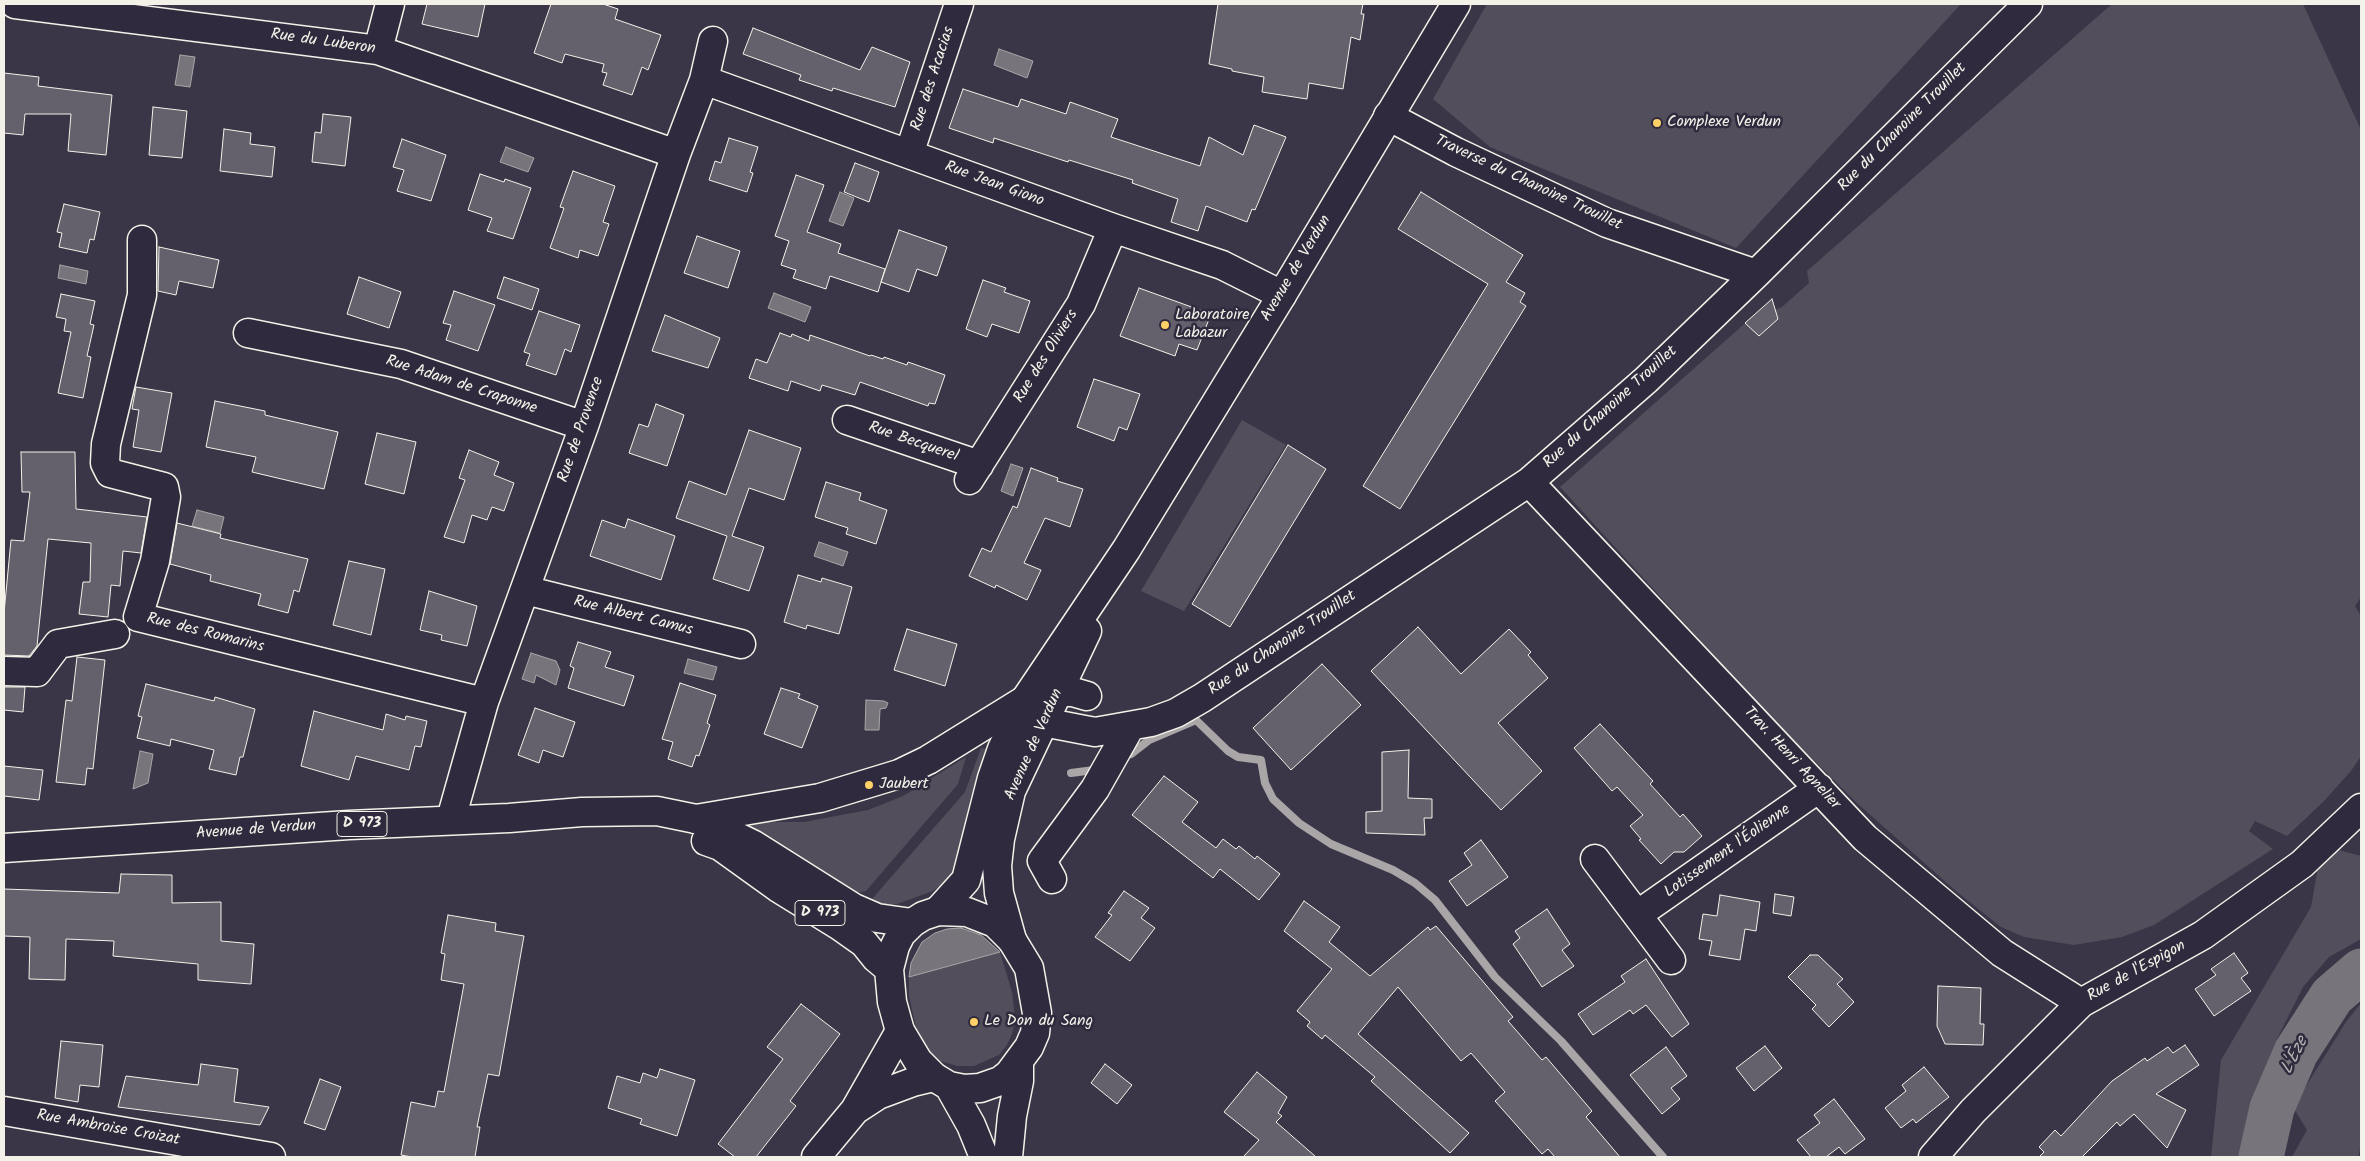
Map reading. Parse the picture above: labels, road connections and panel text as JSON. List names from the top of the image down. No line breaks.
{"streets":{"street":["Rue du Luberon","Rue des Acacias","Rue du Chanoine Trouillet","Traverse du Chanoine Trouillet","Rue Jean Giono","Avenue de Verdun","Rue des Oliviers","Rue Adam de Craponne","Rue de Provence","Rue Becquerel","Rue Albert Camus","Rue des Romarins","Trav. Henri Agnelier","D 973","Lotissement l'Éolienne","Rue de l'Espigon","Rue Ambroise Croizat"]},"crossings":[["Rue du Luberon","Rue de Provence"],["Rue des Acacias","Rue Jean Giono"],["Rue du Chanoine Trouillet","Traverse du Chanoine Trouillet"],["Rue du Chanoine Trouillet","Avenue de Verdun"],["Rue du Chanoine Trouillet","Trav. Henri Agnelier"],["Traverse du Chanoine Trouillet","Avenue de Verdun"],["Rue Jean Giono","Avenue de Verdun"],["Rue Jean Giono","Rue des Oliviers"],["Rue Jean Giono","Rue de Provence"],["Avenue de Verdun","Rue de Provence"],["Rue des Oliviers","Rue Becquerel"],["Rue Adam de Craponne","Rue de Provence"],["Rue de Provence","Rue Albert Camus"],["Rue de Provence","Rue des Romarins"],["Trav. Henri Agnelier","Lotissement l'Éolienne"],["Trav. Henri Agnelier","Rue de l'Espigon"]],"water":["L'Èze"],"places":["Complexe Verdun","Laboratoire Labazur","Jaubert","Le Don du Sang"]}
